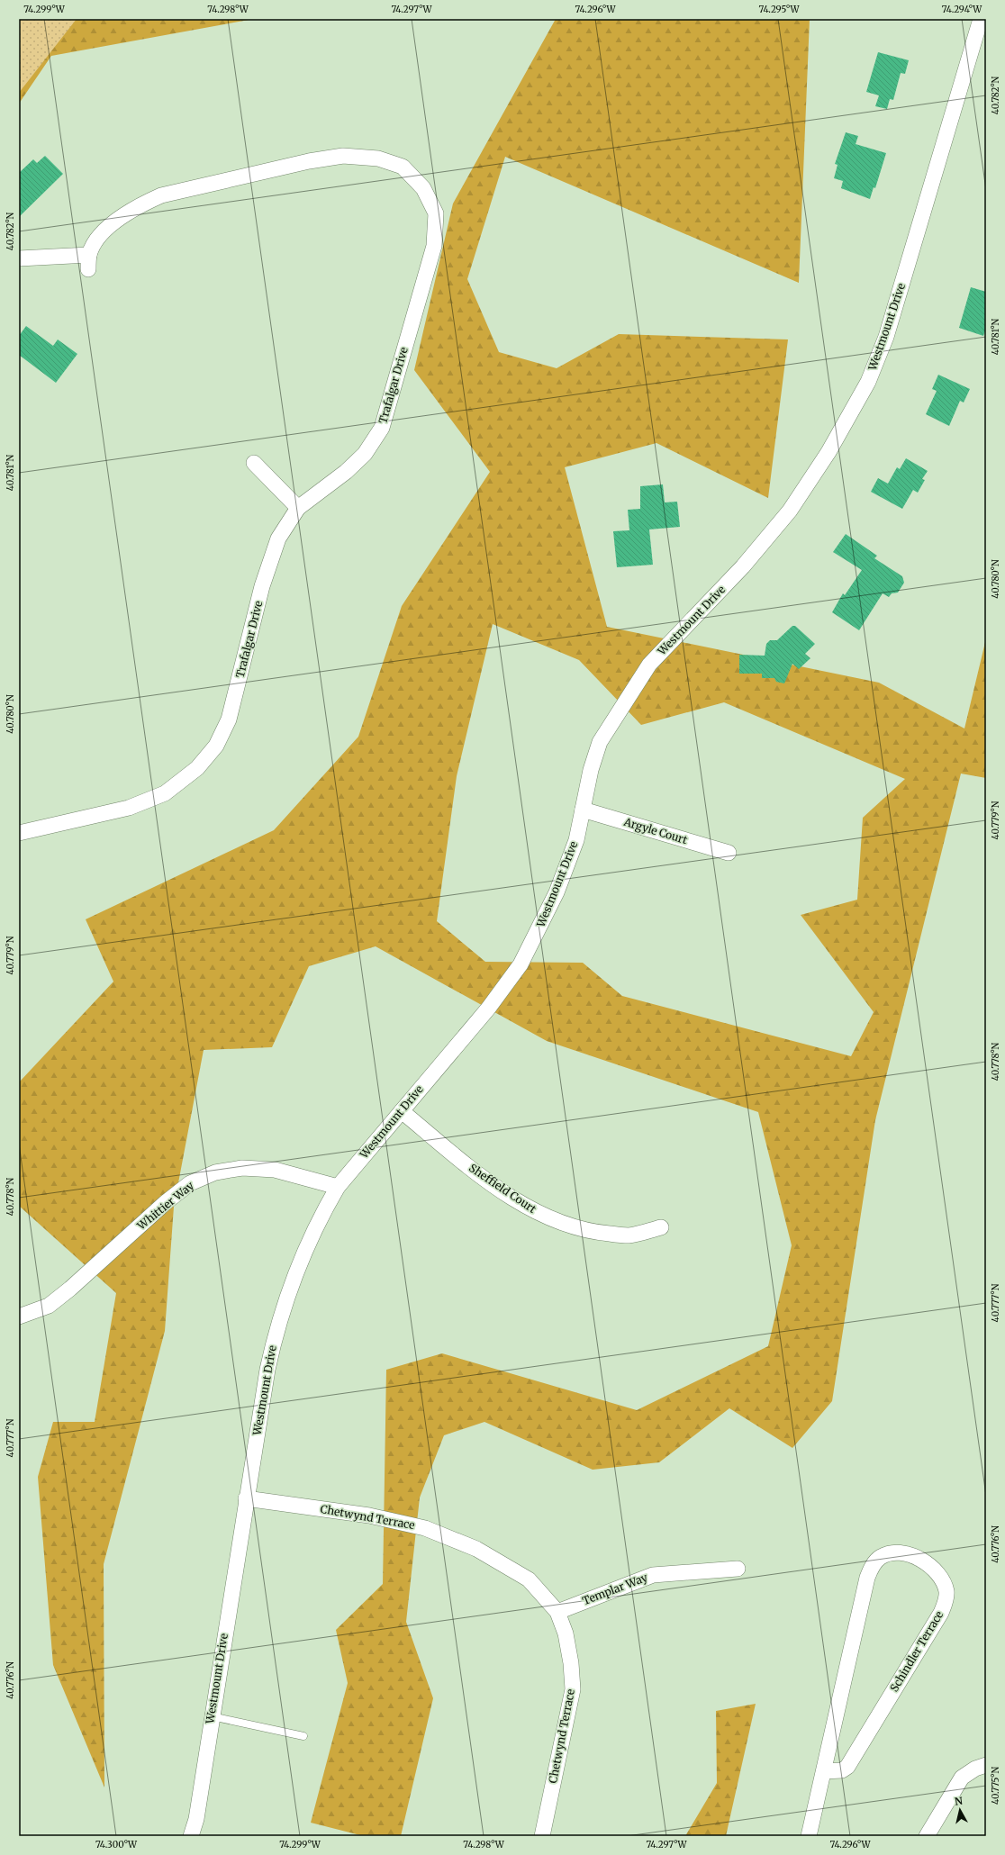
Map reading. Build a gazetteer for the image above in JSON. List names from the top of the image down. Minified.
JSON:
{"streets":{"street":["Westmount Drive","Trafalgar Drive","Argyle Court","Sheffield Court","Whittier Way","Chetwynd Terrace","Templar Way","Schindler Terrace"]},"crossings":[["Westmount Drive","Argyle Court"],["Westmount Drive","Sheffield Court"],["Westmount Drive","Whittier Way"],["Westmount Drive","Chetwynd Terrace"],["Chetwynd Terrace","Templar Way"]],"north":"top","coordinates":["74.299°W","74.298°W","74.297°W","74.296°W","74.295°W","74.294°W","40.782°N","40.781°N","40.780°N","40.779°N","40.778°N","40.777°N","40.776°N","40.775°N","74.300°W"]}
